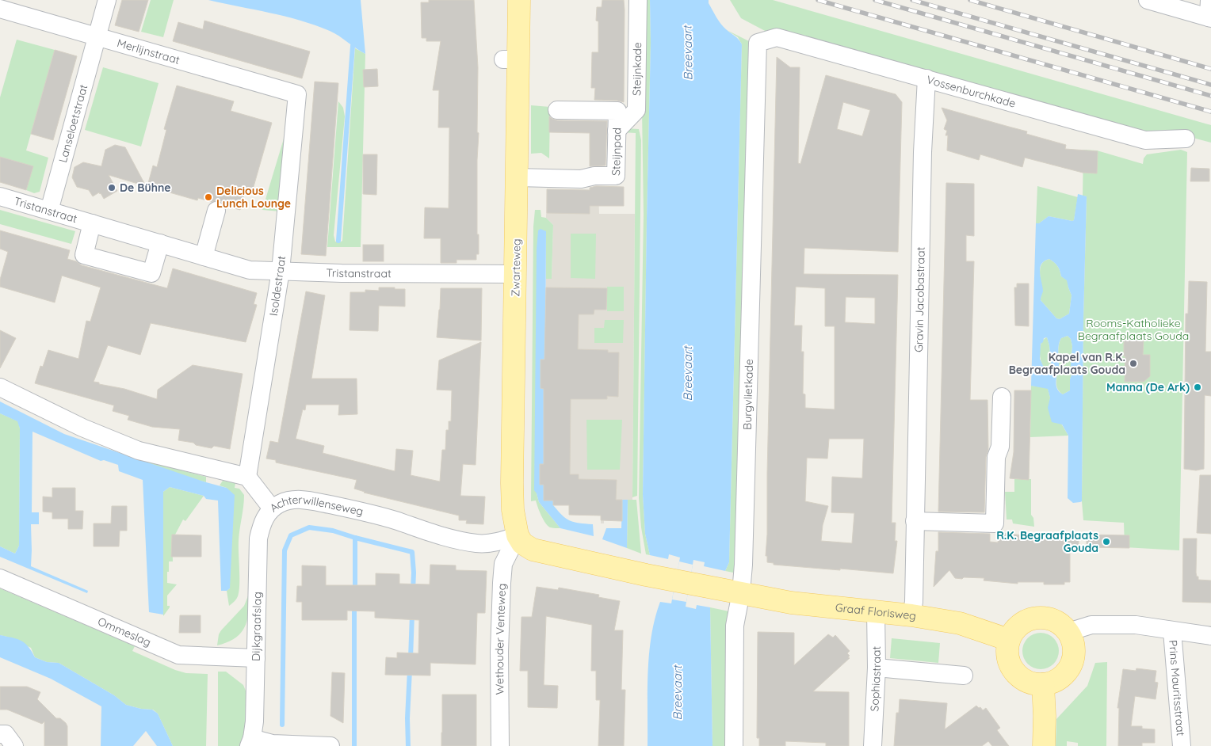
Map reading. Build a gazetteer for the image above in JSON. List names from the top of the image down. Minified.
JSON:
{"streets":{"main road":["Zwarteweg","Graaf Florisweg"],"street":["Merlijnstraat","Steijnkade","Vossenburchkade","Lanseloetstraat","Steijnpad","Tristanstraat","Isoldestraat","Gravin Jacobastraat","Burgvlietkade","Achterwillenseweg","Dijkgraafslag","Ommeslag","Wethouder Venteweg","Sophiastraat","Prins Mauritsstraat"]},"crossings":[["Merlijnstraat","Lanseloetstraat"],["Merlijnstraat","Isoldestraat"],["Steijnkade","Steijnpad"],["Vossenburchkade","Gravin Jacobastraat"],["Vossenburchkade","Burgvlietkade"],["Lanseloetstraat","Tristanstraat"],["Steijnpad","Zwarteweg"],["Tristanstraat","Zwarteweg"],["Tristanstraat","Isoldestraat"],["Zwarteweg","Achterwillenseweg"],["Zwarteweg","Graaf Florisweg"],["Zwarteweg","Wethouder Venteweg"],["Isoldestraat","Achterwillenseweg"],["Gravin Jacobastraat","Graaf Florisweg"],["Burgvlietkade","Graaf Florisweg"],["Achterwillenseweg","Graaf Florisweg"],["Achterwillenseweg","Dijkgraafslag"],["Achterwillenseweg","Wethouder Venteweg"],["Graaf Florisweg","Wethouder Venteweg"],["Graaf Florisweg","Sophiastraat"],["Dijkgraafslag","Ommeslag"]],"water":["Breevaart"],"parks":["Rooms-Katholieke Begraafplaats Gouda"],"places":["De Bühne","Delicious Lunch Lounge","Kapel van R.K. Begraafplaats Gouda","Manna (De Ark)","R.K. Begraafplaats Gouda"]}
